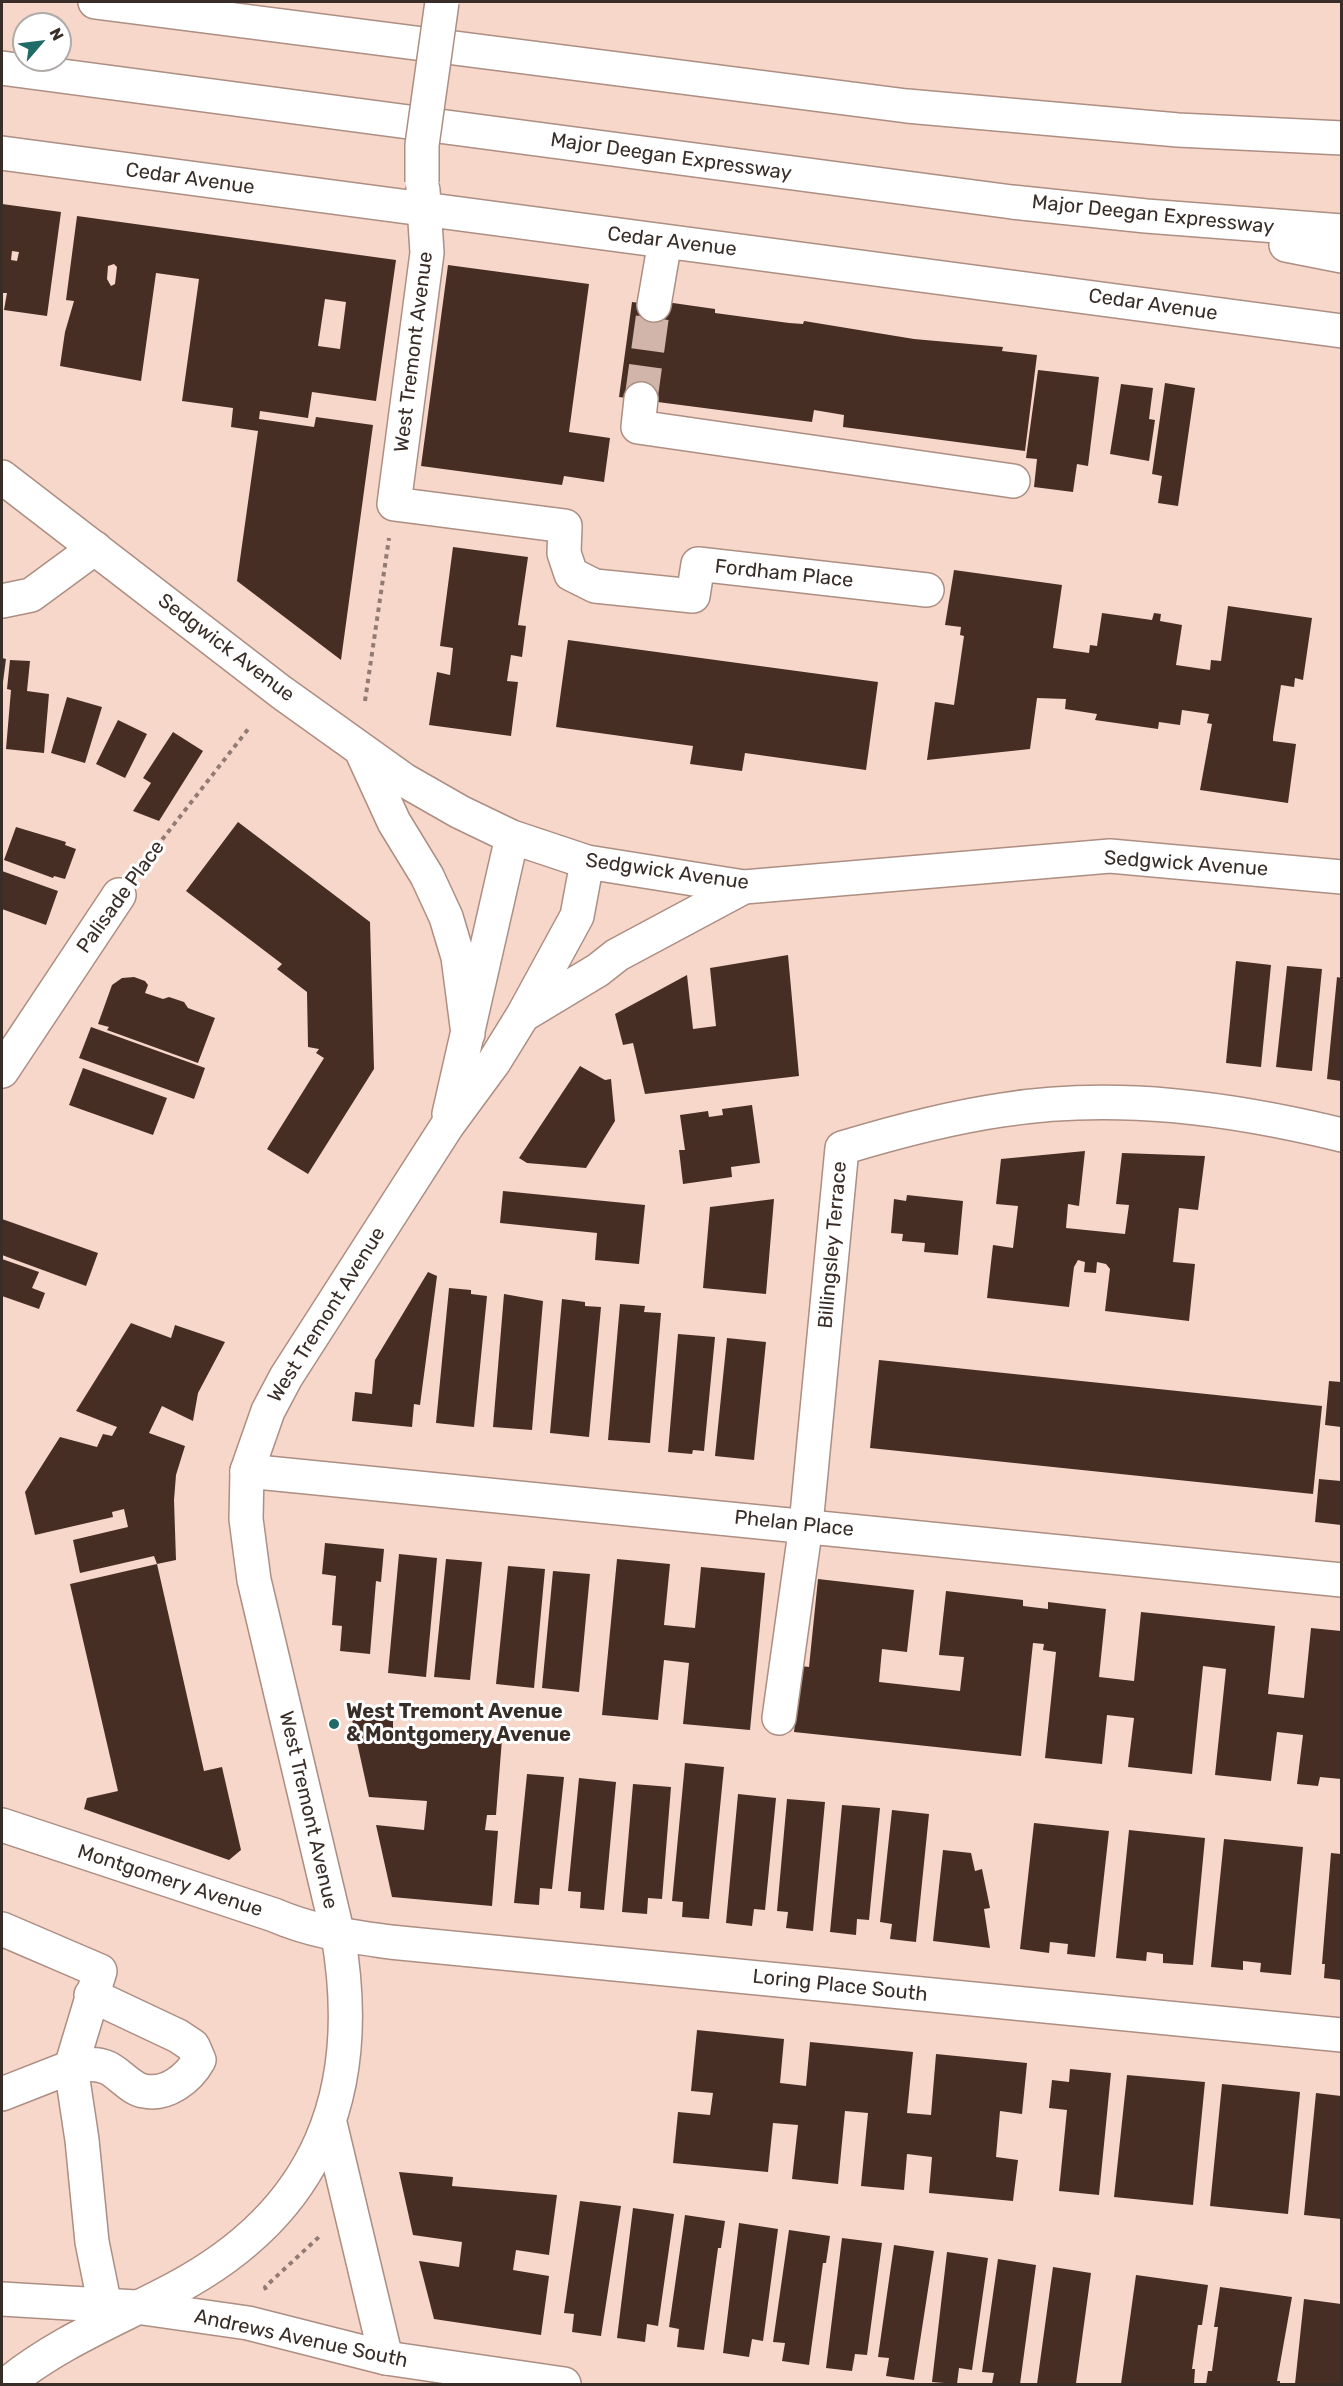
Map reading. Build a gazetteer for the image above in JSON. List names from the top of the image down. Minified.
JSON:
{"streets":{"main road":["Major Deegan Expressway","Cedar Avenue","West Tremont Avenue","Fordham Place","Sedgwick Avenue","Palisade Place","Billingsley Terrace","Phelan Place","Montgomery Avenue","Loring Place South","Andrews Avenue South"]},"crossings":[["Cedar Avenue","West Tremont Avenue"],["West Tremont Avenue","Fordham Place"],["West Tremont Avenue","Sedgwick Avenue"],["West Tremont Avenue","Phelan Place"],["West Tremont Avenue","Montgomery Avenue"],["West Tremont Avenue","Loring Place South"],["West Tremont Avenue","Andrews Avenue South"],["Billingsley Terrace","Phelan Place"],["Montgomery Avenue","Loring Place South"]],"places":["West Tremont Avenue & Montgomery Avenue"],"north":"top right"}
